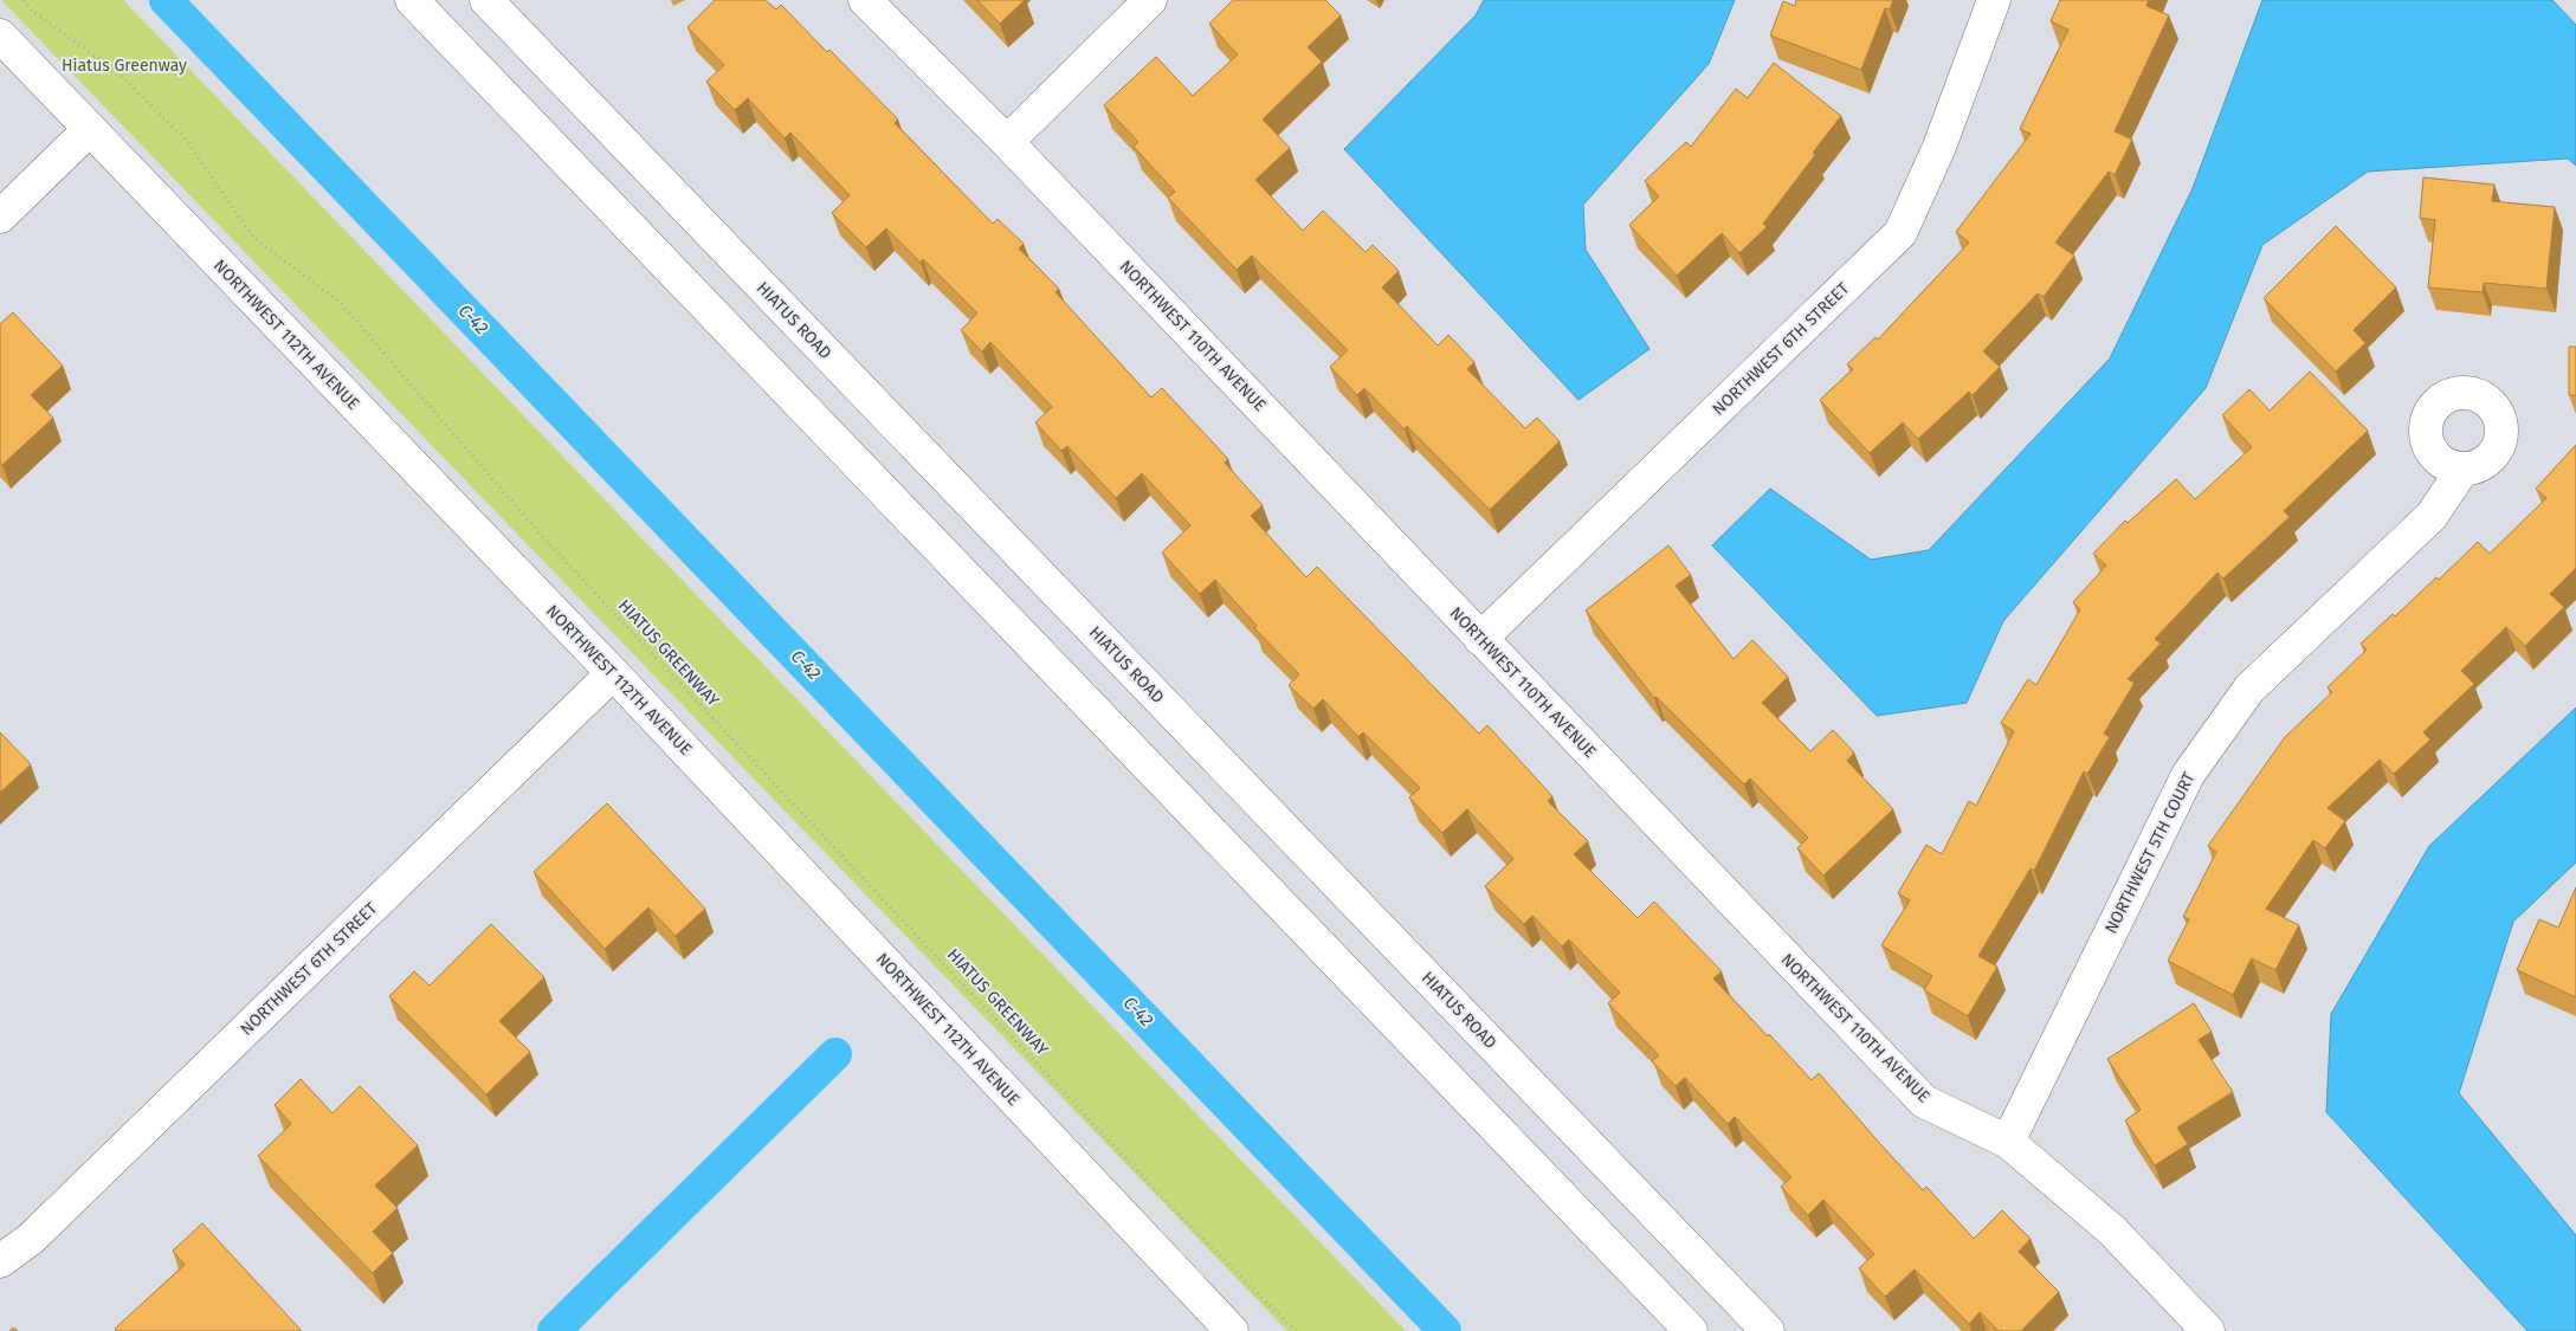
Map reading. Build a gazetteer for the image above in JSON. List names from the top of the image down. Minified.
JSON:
{"streets":{"street":["HIATUS ROAD","NORTHWEST 112TH AVENUE","NORTHWEST 110TH AVENUE","NORTHWEST 6TH STREET","NORTHWEST 5TH COURT"],"path":["HIATUS GREENWAY"]},"crossings":[["NORTHWEST 112TH AVENUE","NORTHWEST 6TH STREET"],["NORTHWEST 110TH AVENUE","NORTHWEST 6TH STREET"],["NORTHWEST 110TH AVENUE","NORTHWEST 5TH COURT"]],"water":["C-42"],"parks":["Hiatus Greenway"]}
